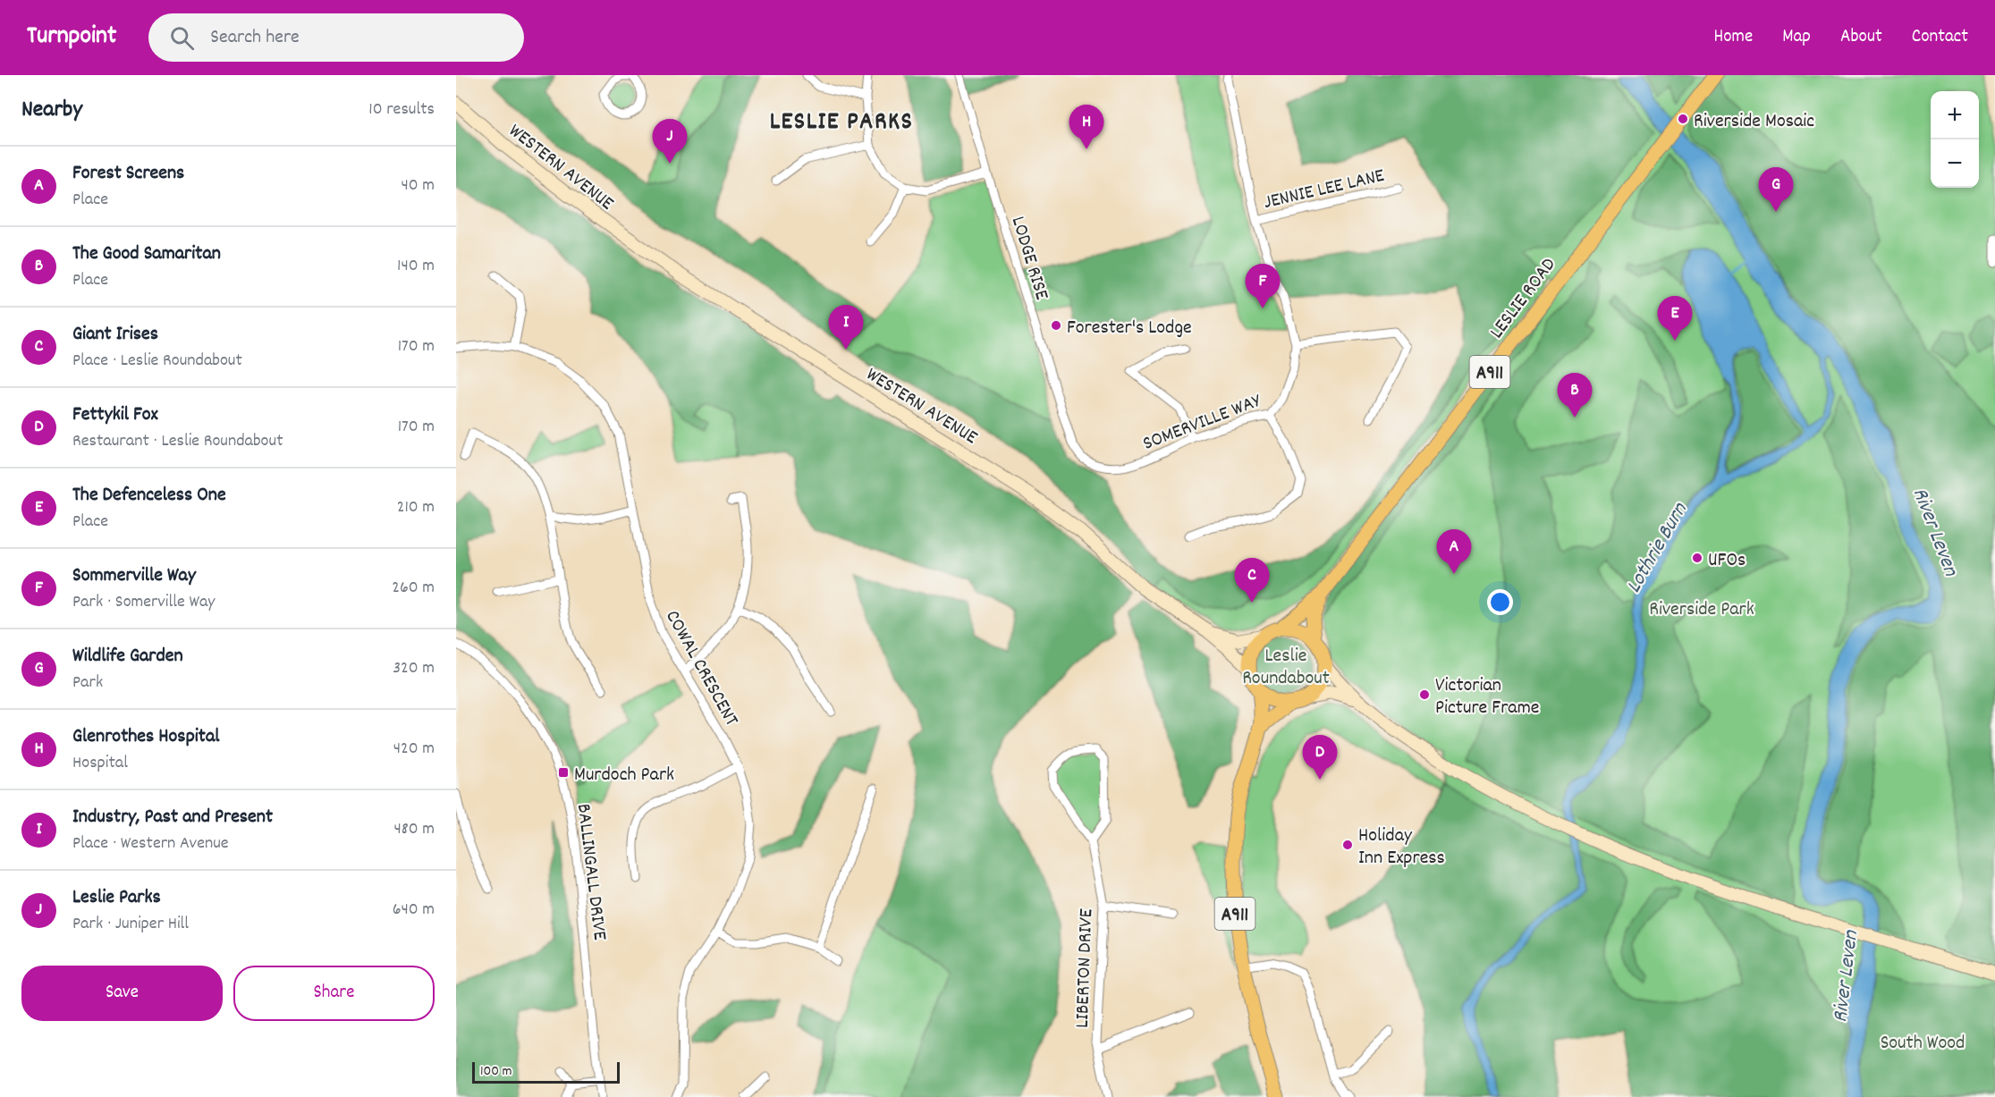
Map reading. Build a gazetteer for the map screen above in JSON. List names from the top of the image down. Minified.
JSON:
{"streets":{"main road":["WESTERN AVENUE","LESLIE ROAD","A911"],"street":["JENNIE LEE LANE","LODGE RISE","SOMERVILLE WAY","COWAL CRESCENT","BALLINGALL DRIVE","LIBERTON DRIVE"]},"crossings":[["JENNIE LEE LANE","SOMERVILLE WAY"],["LODGE RISE","SOMERVILLE WAY"],["LESLIE ROAD","A911"]],"districts":["LESLIE PARKS"],"water":["River Leven","Lothrie Burn"],"parks":["Riverside Park","Leslie Roundabout","South Wood"],"places":{"other":["Riverside Mosaic","Forester's Lodge","UFOs","Victorian Picture Frame","Holiday Inn Express"],"transit":["Murdoch Park"]},"scale_bar":"100 m","page":{"header":"Turnpoint","search":"Search here","nav":["Home","Map","About","Contact"],"heading":["Nearby","10 results"],"map_buttons":["+","−"],"pins":["H","J","G","F","E","I","B","A","C","D"],"list":[{"mark":"A","name":"Forest Screens","note":"Place","value":"40 m"},{"mark":"B","name":"The Good Samaritan","note":"Place","value":"140 m"},{"mark":"C","name":"Giant Irises","note":"Place · Leslie Roundabout","value":"170 m"},{"mark":"D","name":"Fettykil Fox","note":"Restaurant · Leslie Roundabout","value":"170 m"},{"mark":"E","name":"The Defenceless One","note":"Place","value":"210 m"},{"mark":"F","name":"Sommerville Way","note":"Park · Somerville Way","value":"260 m"},{"mark":"G","name":"Wildlife Garden","note":"Park","value":"320 m"},{"mark":"H","name":"Glenrothes Hospital","note":"Hospital","value":"420 m"},{"mark":"I","name":"Industry, Past and Present","note":"Place · Western Avenue","value":"480 m"},{"mark":"J","name":"Leslie Parks","note":"Park · Juniper Hill","value":"640 m"}],"buttons":["Save","Share"],"scale":"100 m"}}
